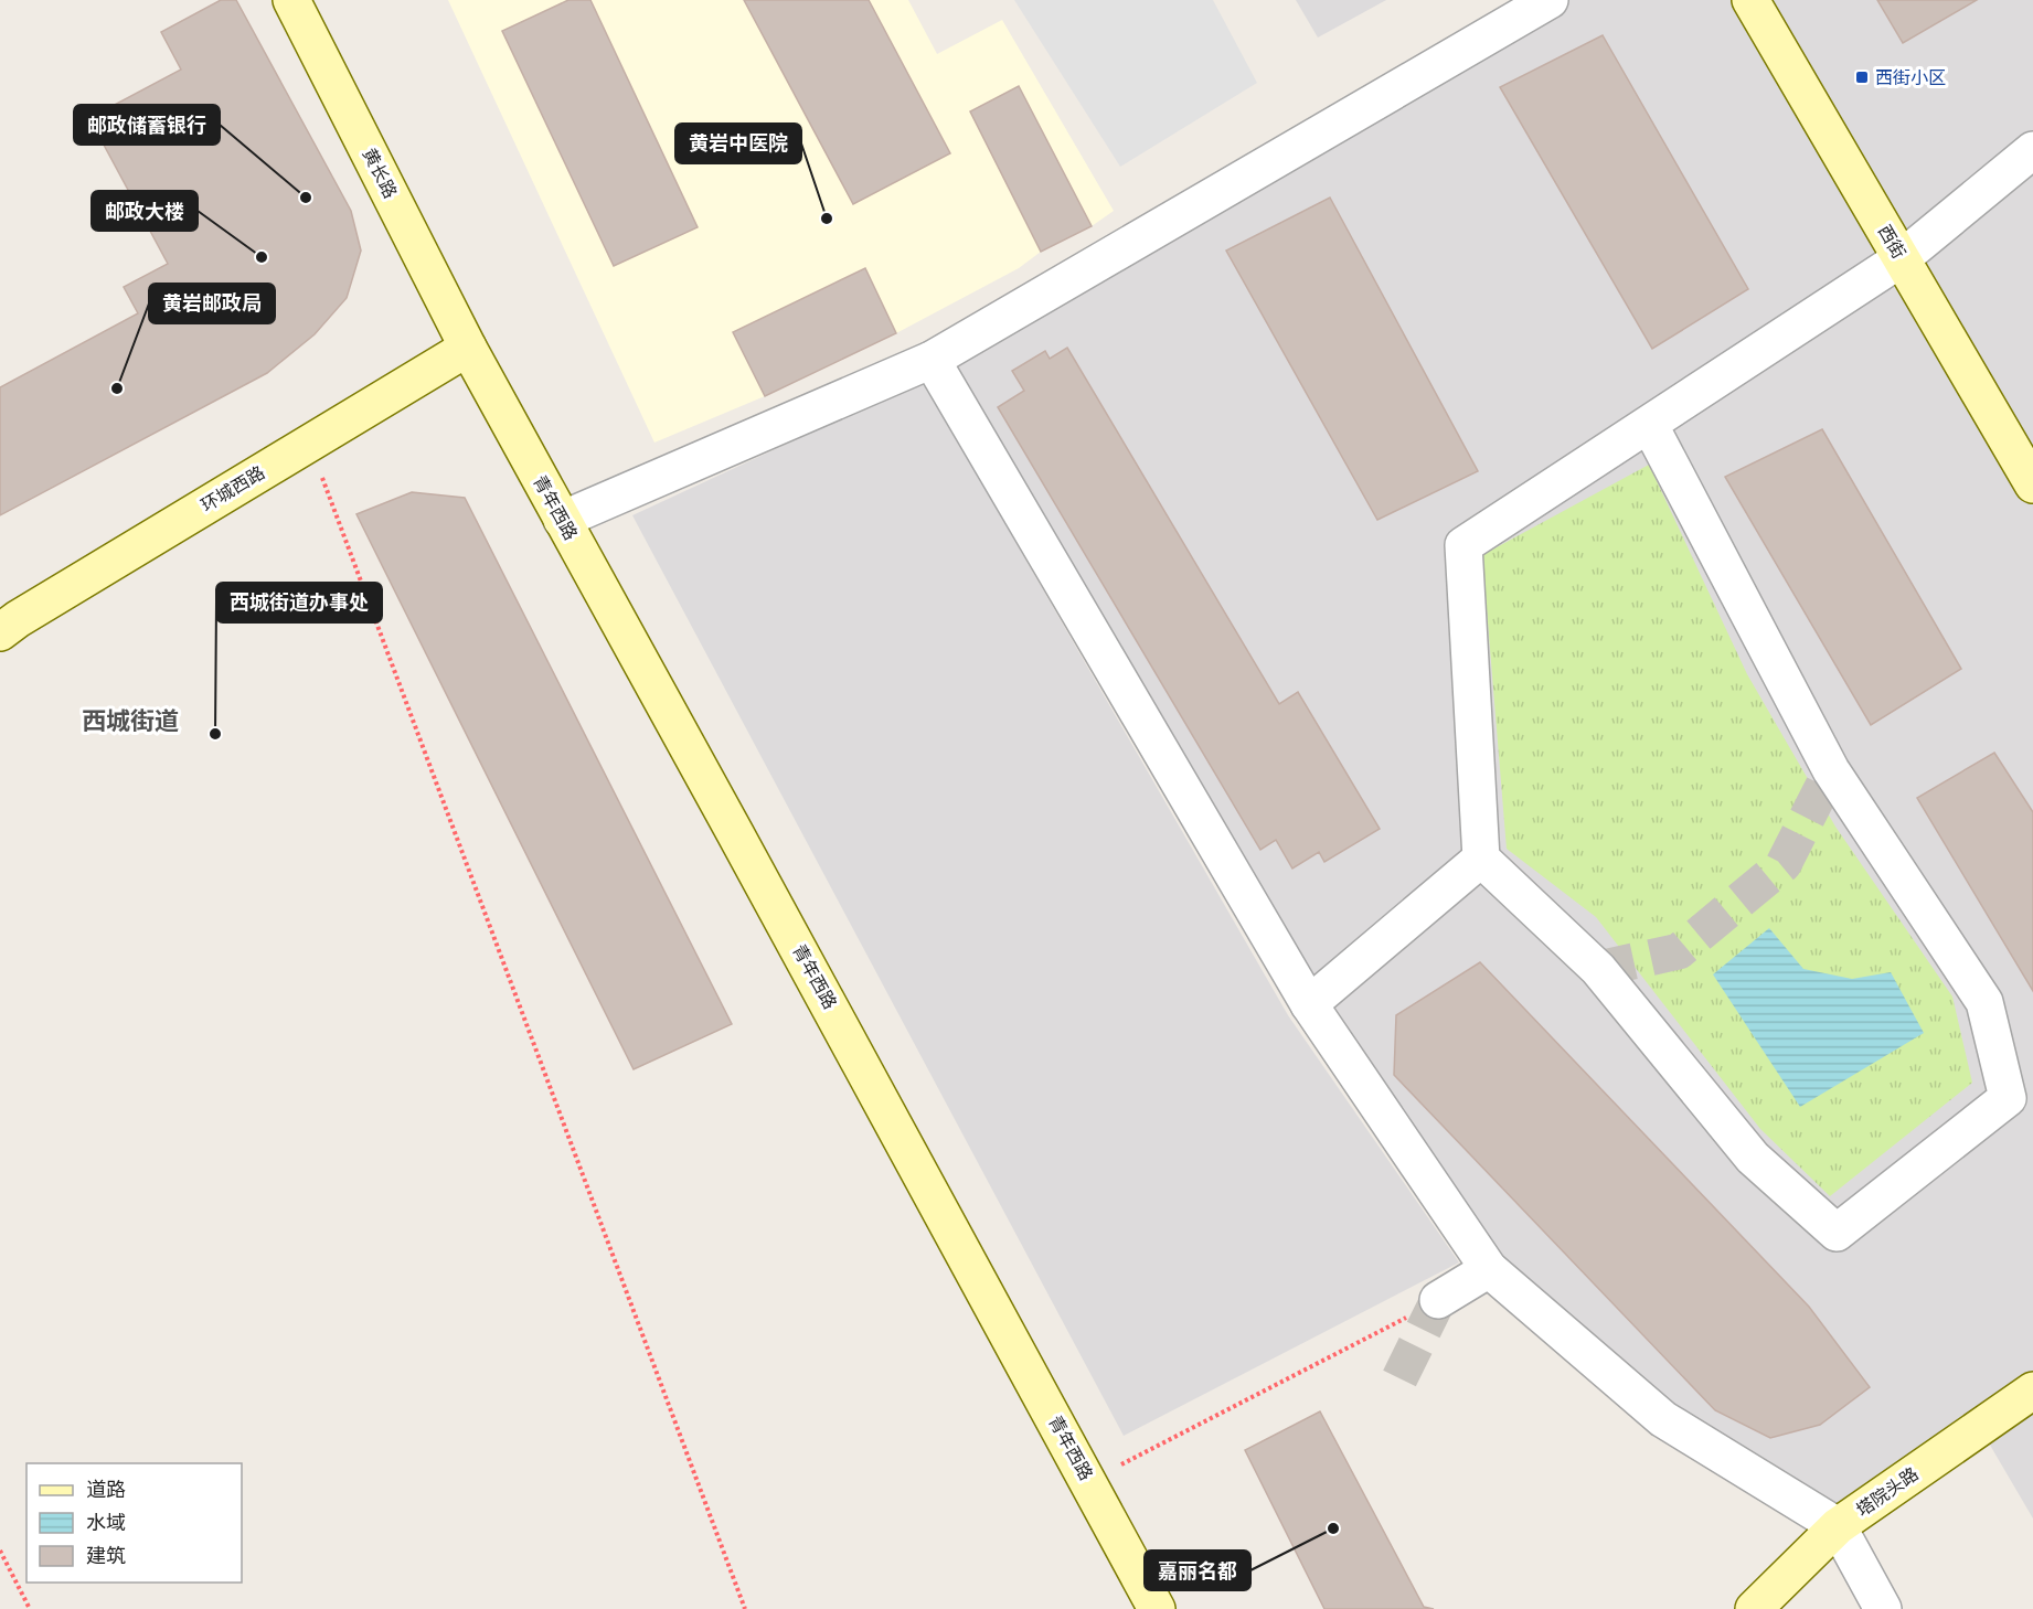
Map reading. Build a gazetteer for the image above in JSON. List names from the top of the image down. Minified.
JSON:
{"streets":{"street":["黄长路","西街","环城西路","青年西路","塔院头路"]},"crossings":[["黄长路","环城西路"],["黄长路","青年西路"],["环城西路","青年西路"]],"districts":["西城街道"],"places":{"transit":["西街小区"],"other":["邮政储蓄银行","黄岩中医院","邮政大楼","黄岩邮政局","西城街道办事处","嘉丽名都"]},"legend":["道路","水域","建筑"]}
